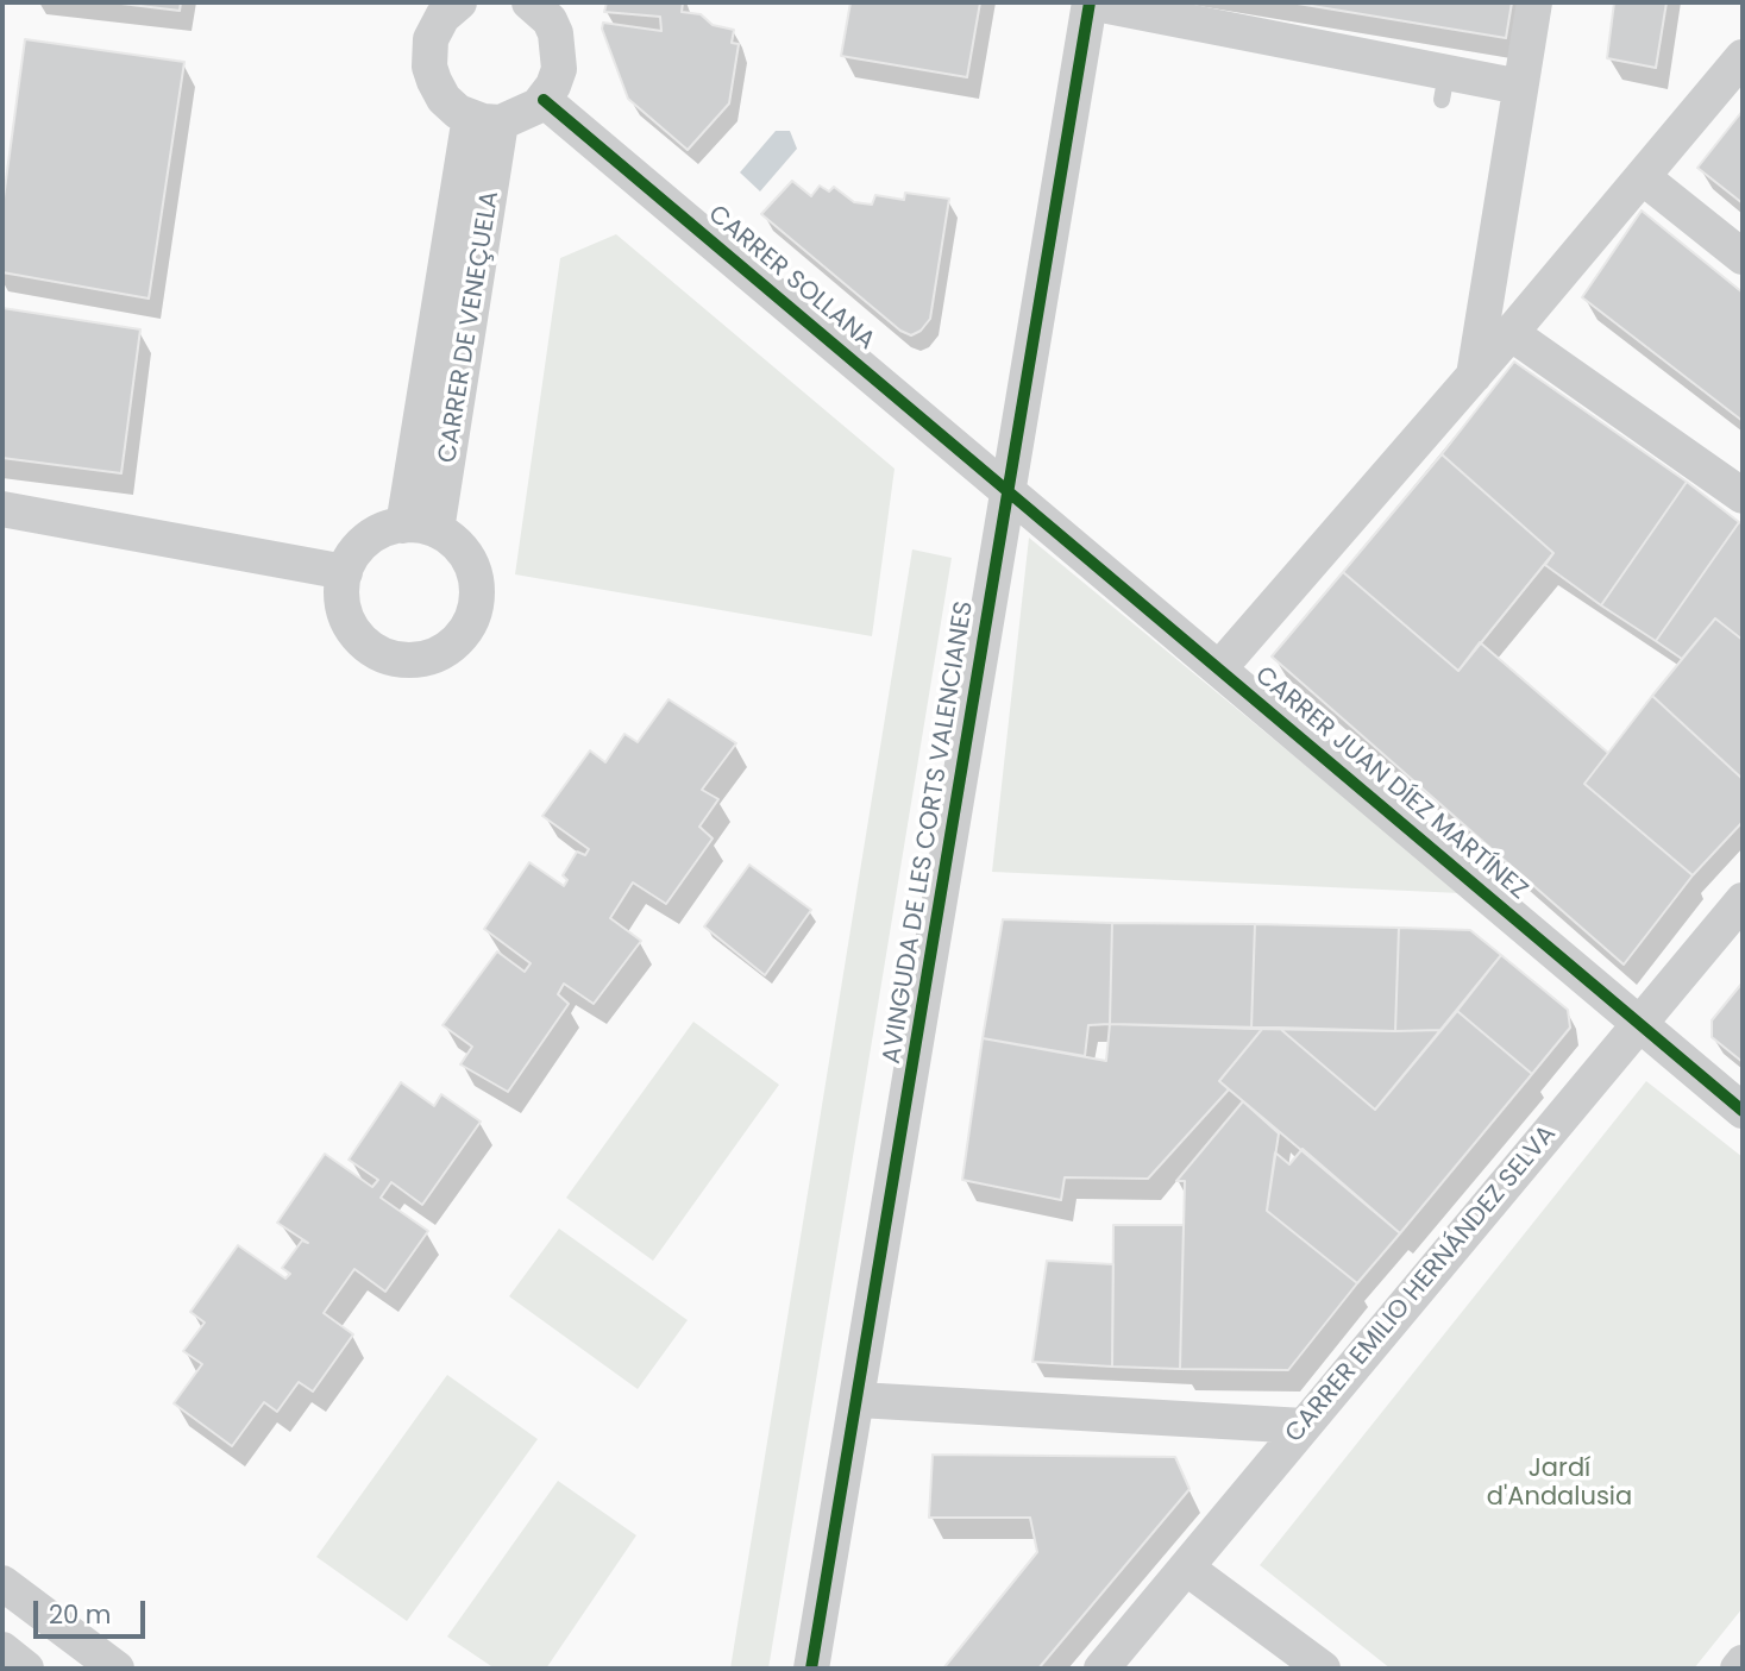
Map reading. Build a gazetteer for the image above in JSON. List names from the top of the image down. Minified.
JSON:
{"streets":{"street":["CARRER SOLLANA","CARRER DE VENEÇUELA","CARRER JUAN DÍEZ MARTÍNEZ","AVINGUDA DE LES CORTS VALENCIANES","CARRER EMILIO HERNÁNDEZ SELVA"]},"crossings":[["CARRER SOLLANA","CARRER JUAN DÍEZ MARTÍNEZ"],["CARRER SOLLANA","AVINGUDA DE LES CORTS VALENCIANES"],["CARRER JUAN DÍEZ MARTÍNEZ","AVINGUDA DE LES CORTS VALENCIANES"],["CARRER JUAN DÍEZ MARTÍNEZ","CARRER EMILIO HERNÁNDEZ SELVA"]],"parks":["Jardí d'Andalusia"],"scale_bar":"20 m"}
